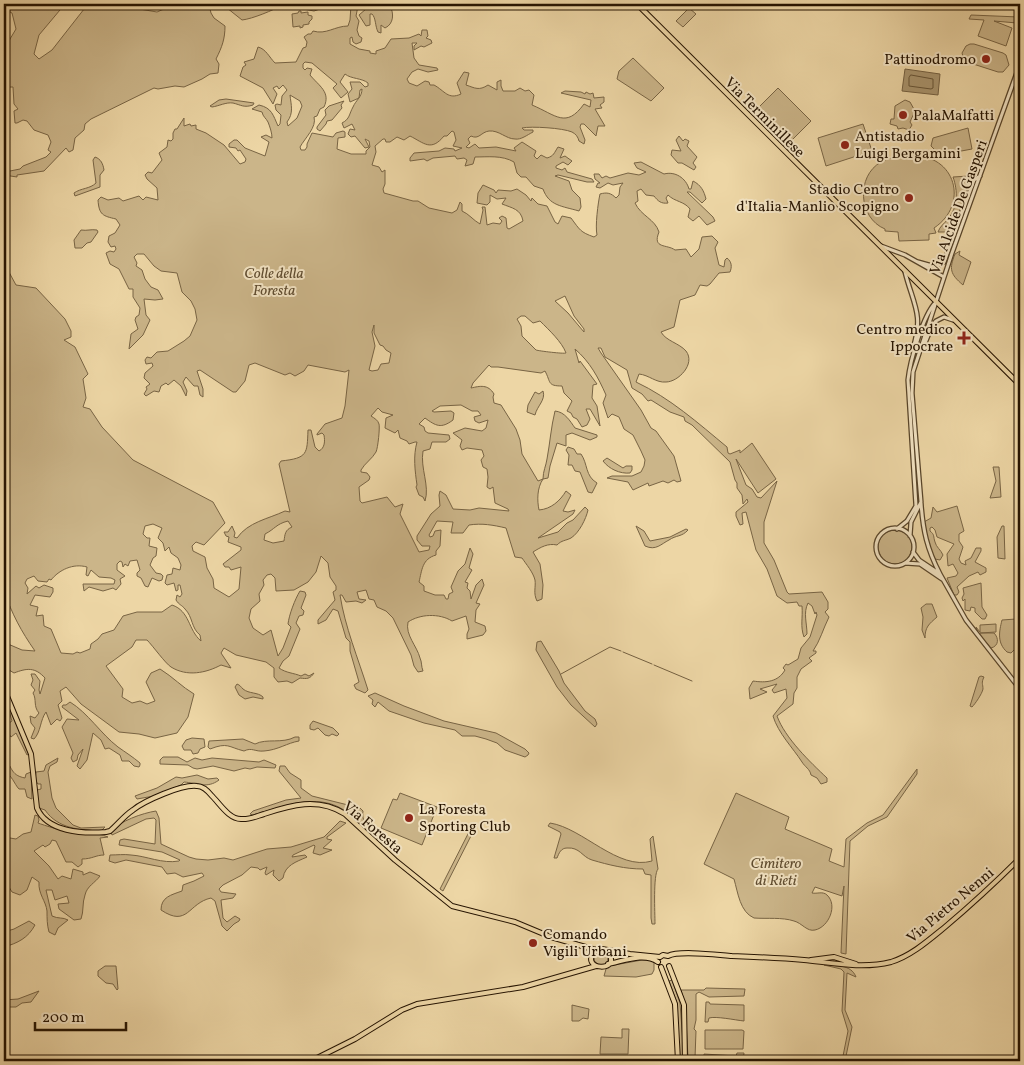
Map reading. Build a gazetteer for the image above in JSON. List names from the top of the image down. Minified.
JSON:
{"streets":{"main road":["Via Terminillese","Via Foresta","Via Pietro Nenni"],"street":["Via Alcide De Gasperi"]},"crossings":[["Via Terminillese","Via Alcide De Gasperi"]],"parks":["Colle della Foresta","Cimitero di Rieti"],"places":{"other":["Pattinodromo","PalaMalfatti","Antistadio Luigi Bergamini","Stadio Centro d'Italia-Manlio Scopigno","La Foresta Sporting Club","Comando Vigili Urbani"],"health":["Centro medico Ippocrate"]},"scale_bar":"200 m"}
